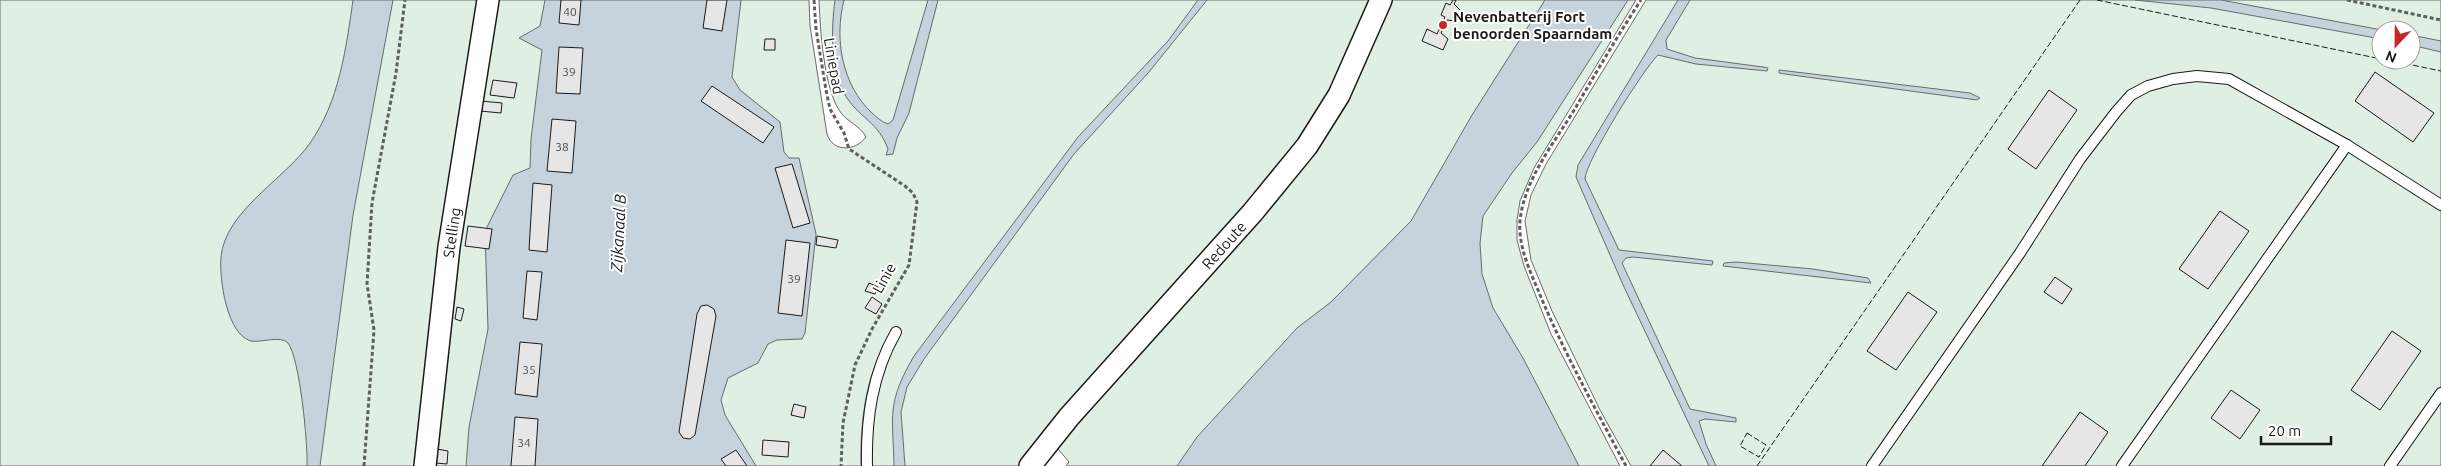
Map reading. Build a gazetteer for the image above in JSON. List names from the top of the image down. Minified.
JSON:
{"streets":{"street":["Stelling","Redoute"],"path":["Liniepad","Linie"]},"crossings":[["Liniepad","Linie"]],"water":["Zijkanaal B"],"places":["Nevenbatterij Fort benoorden Spaarndam"],"house_numbers":["40","39","38","39","35","34"],"scale_bar":"20 m","north":"bottom"}
